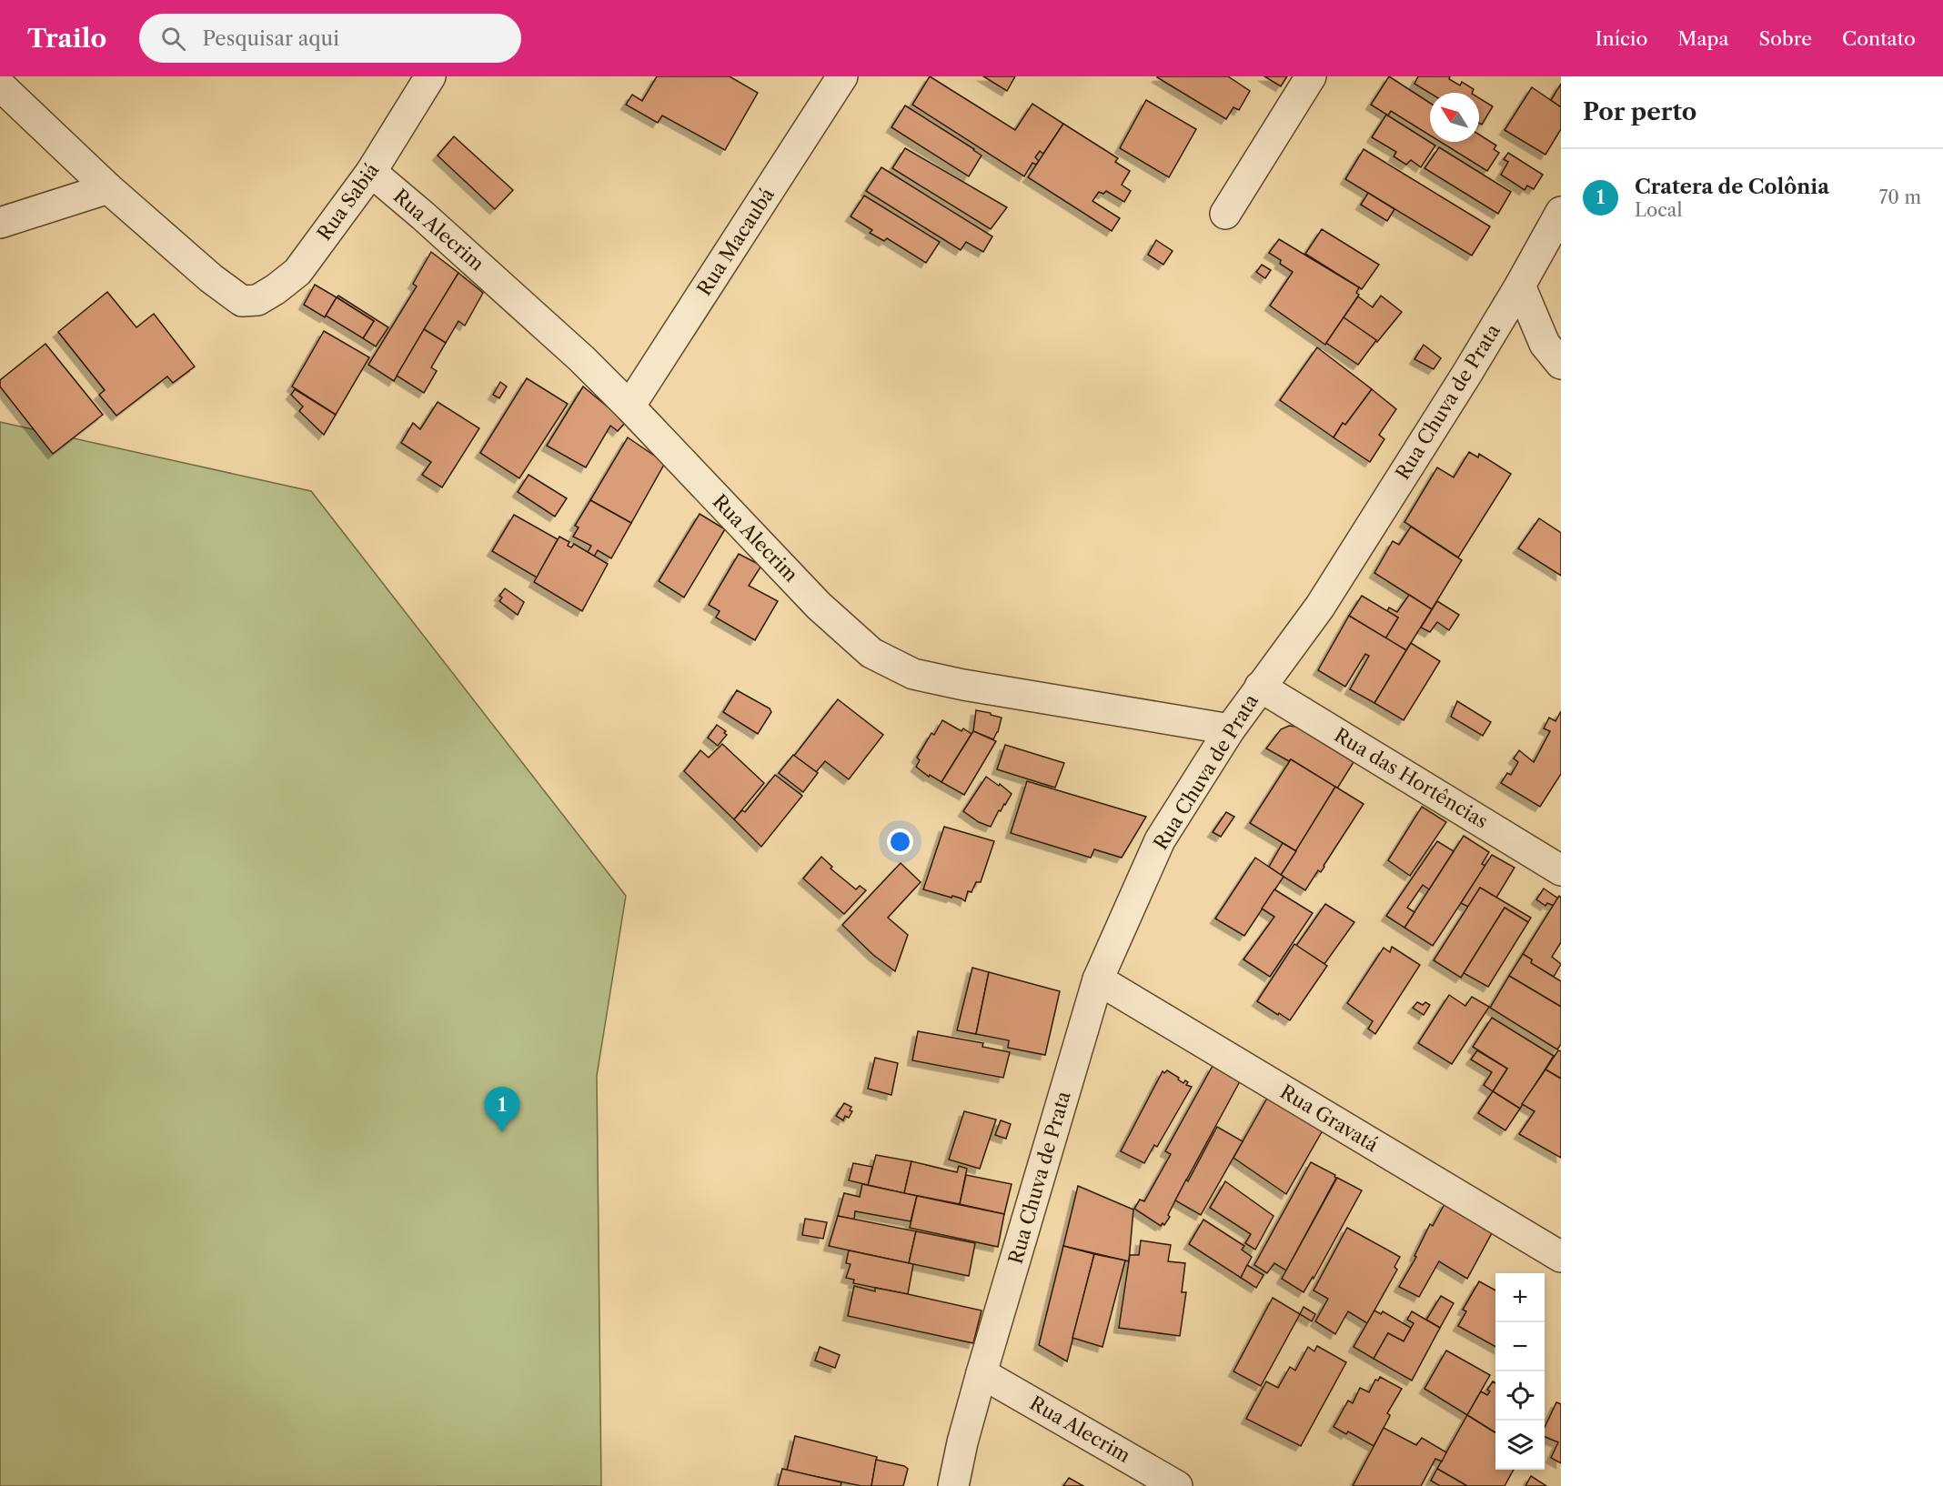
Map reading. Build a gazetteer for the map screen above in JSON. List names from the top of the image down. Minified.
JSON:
{"streets":{"street":["Rua Sabiá","Rua Alecrim","Rua Macaubá","Rua Chuva de Prata","Rua das Hortências","Rua Gravatá"]},"crossings":[["Rua Sabiá","Rua Alecrim"],["Rua Alecrim","Rua Macaubá"],["Rua Alecrim","Rua Chuva de Prata"],["Rua Chuva de Prata","Rua das Hortências"],["Rua Chuva de Prata","Rua Gravatá"]],"north":"top left","page":{"header":"Trailo","search":"Pesquisar aqui","nav":["Início","Mapa","Sobre","Contato"],"heading":"Por perto","list":[{"mark":"1","name":"Cratera de Colônia","note":"Local","value":"70 m"}],"pins":"1","map_buttons":["+","−"]}}
